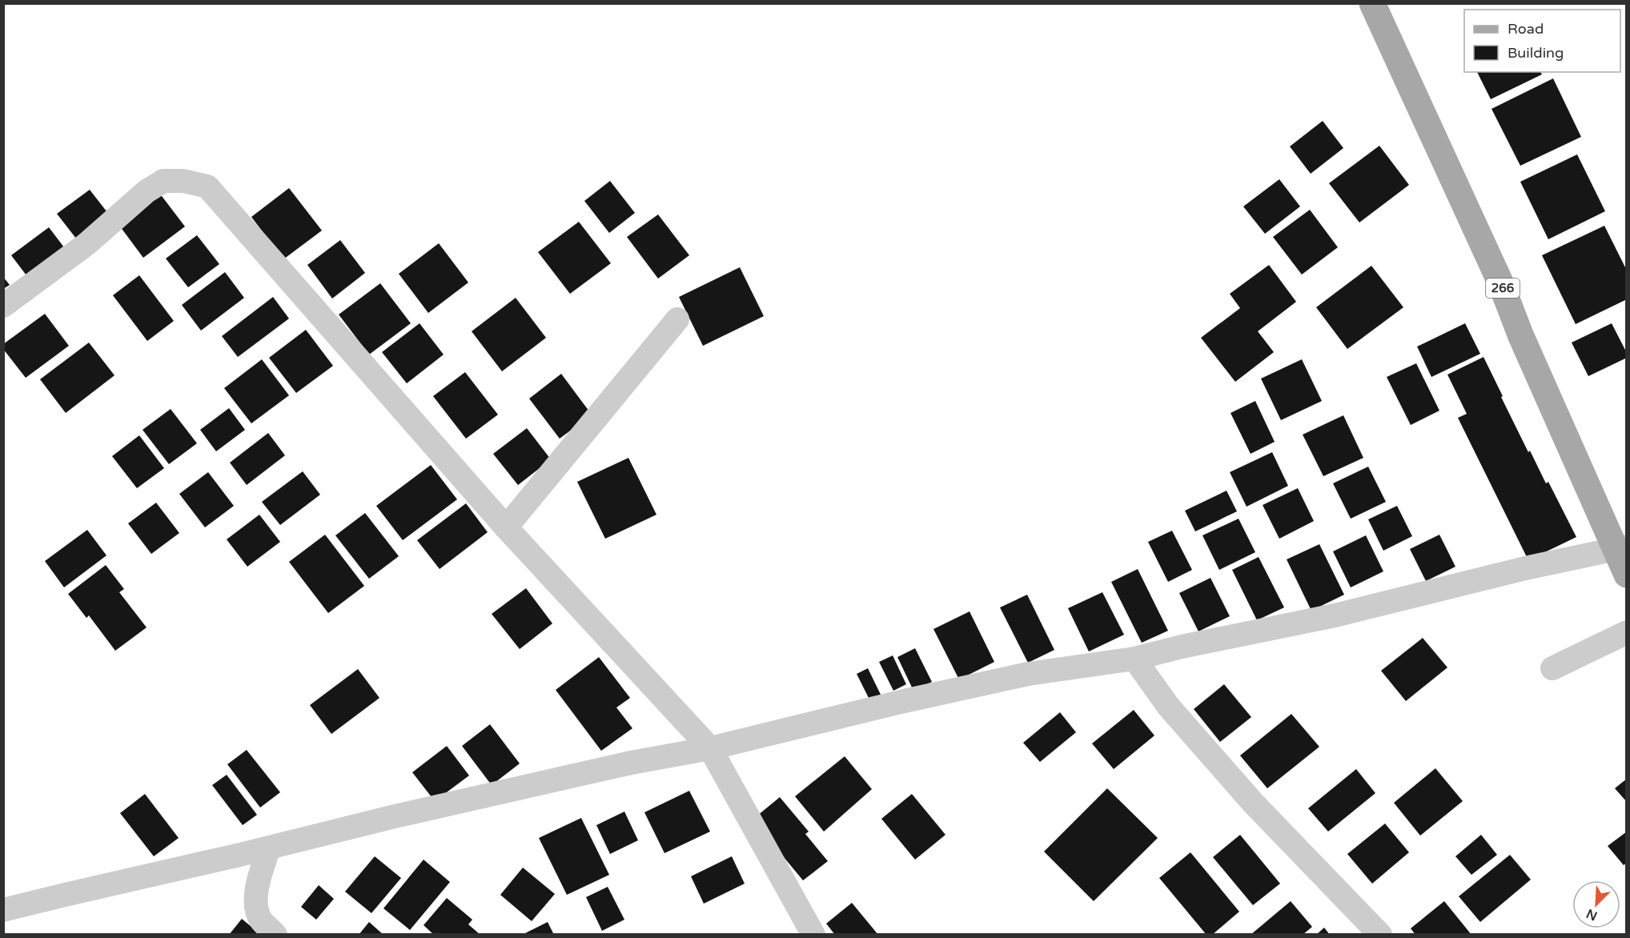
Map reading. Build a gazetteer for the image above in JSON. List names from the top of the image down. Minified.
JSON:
{"streets":{"main road":["266"]},"legend":["Road","Building"],"north":"bottom left"}
